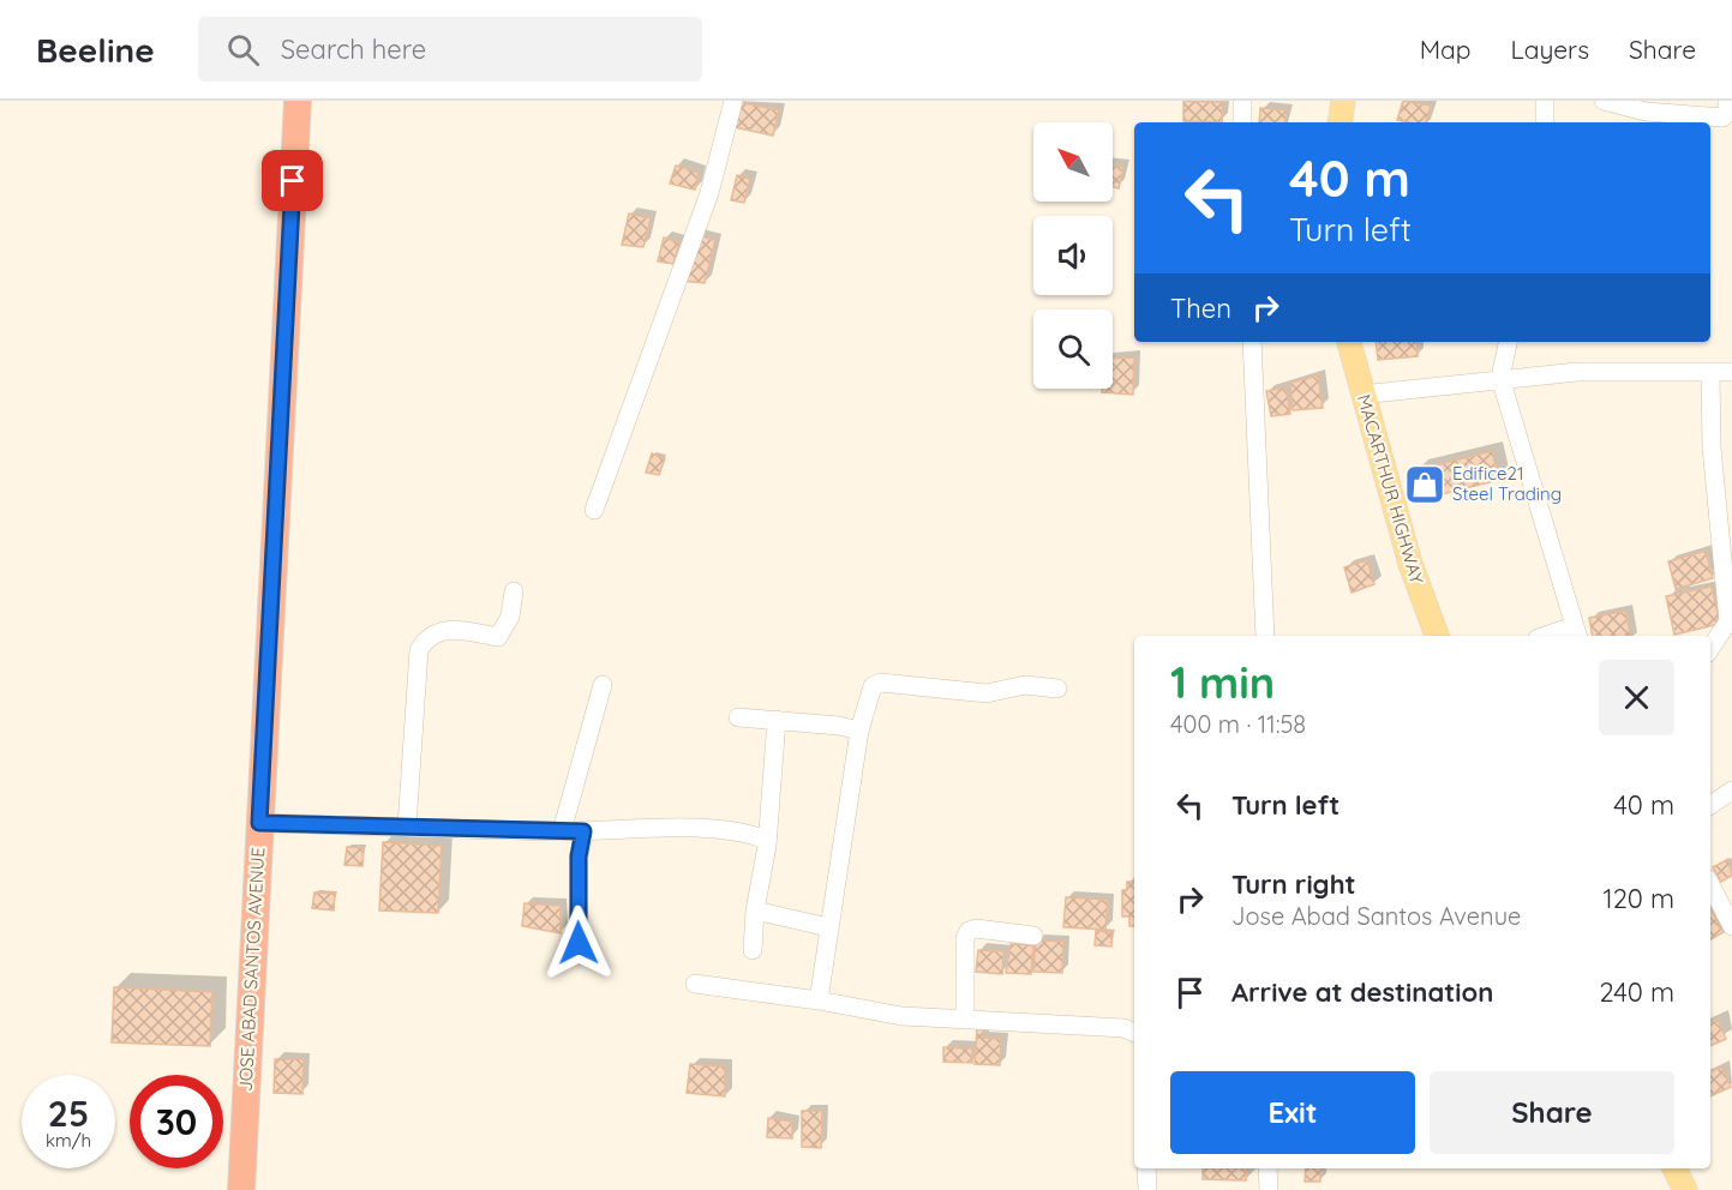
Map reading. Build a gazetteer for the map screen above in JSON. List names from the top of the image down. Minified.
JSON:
{"streets":{"highway":["JOSE ABAD SANTOS AVENUE"],"main road":["MACARTHUR HIGHWAY"]},"places":{"shop":["Edifice21 Steel Trading"]},"north":"top left","page":{"header":"Beeline","search":"Search here","nav":["Map","Layers","Share"],"turn":["40 m","Turn left"],"then":"Then","heading":["1 min","400 m · 11:58"],"list":[{"name":"Turn left","value":"40 m"},{"name":"Turn right","note":"Jose Abad Santos Avenue","value":"120 m"},{"name":"Arrive at destination","value":"240 m"}],"buttons":["Exit","Share"],"speed":"25 km/h","limit":"30"}}
